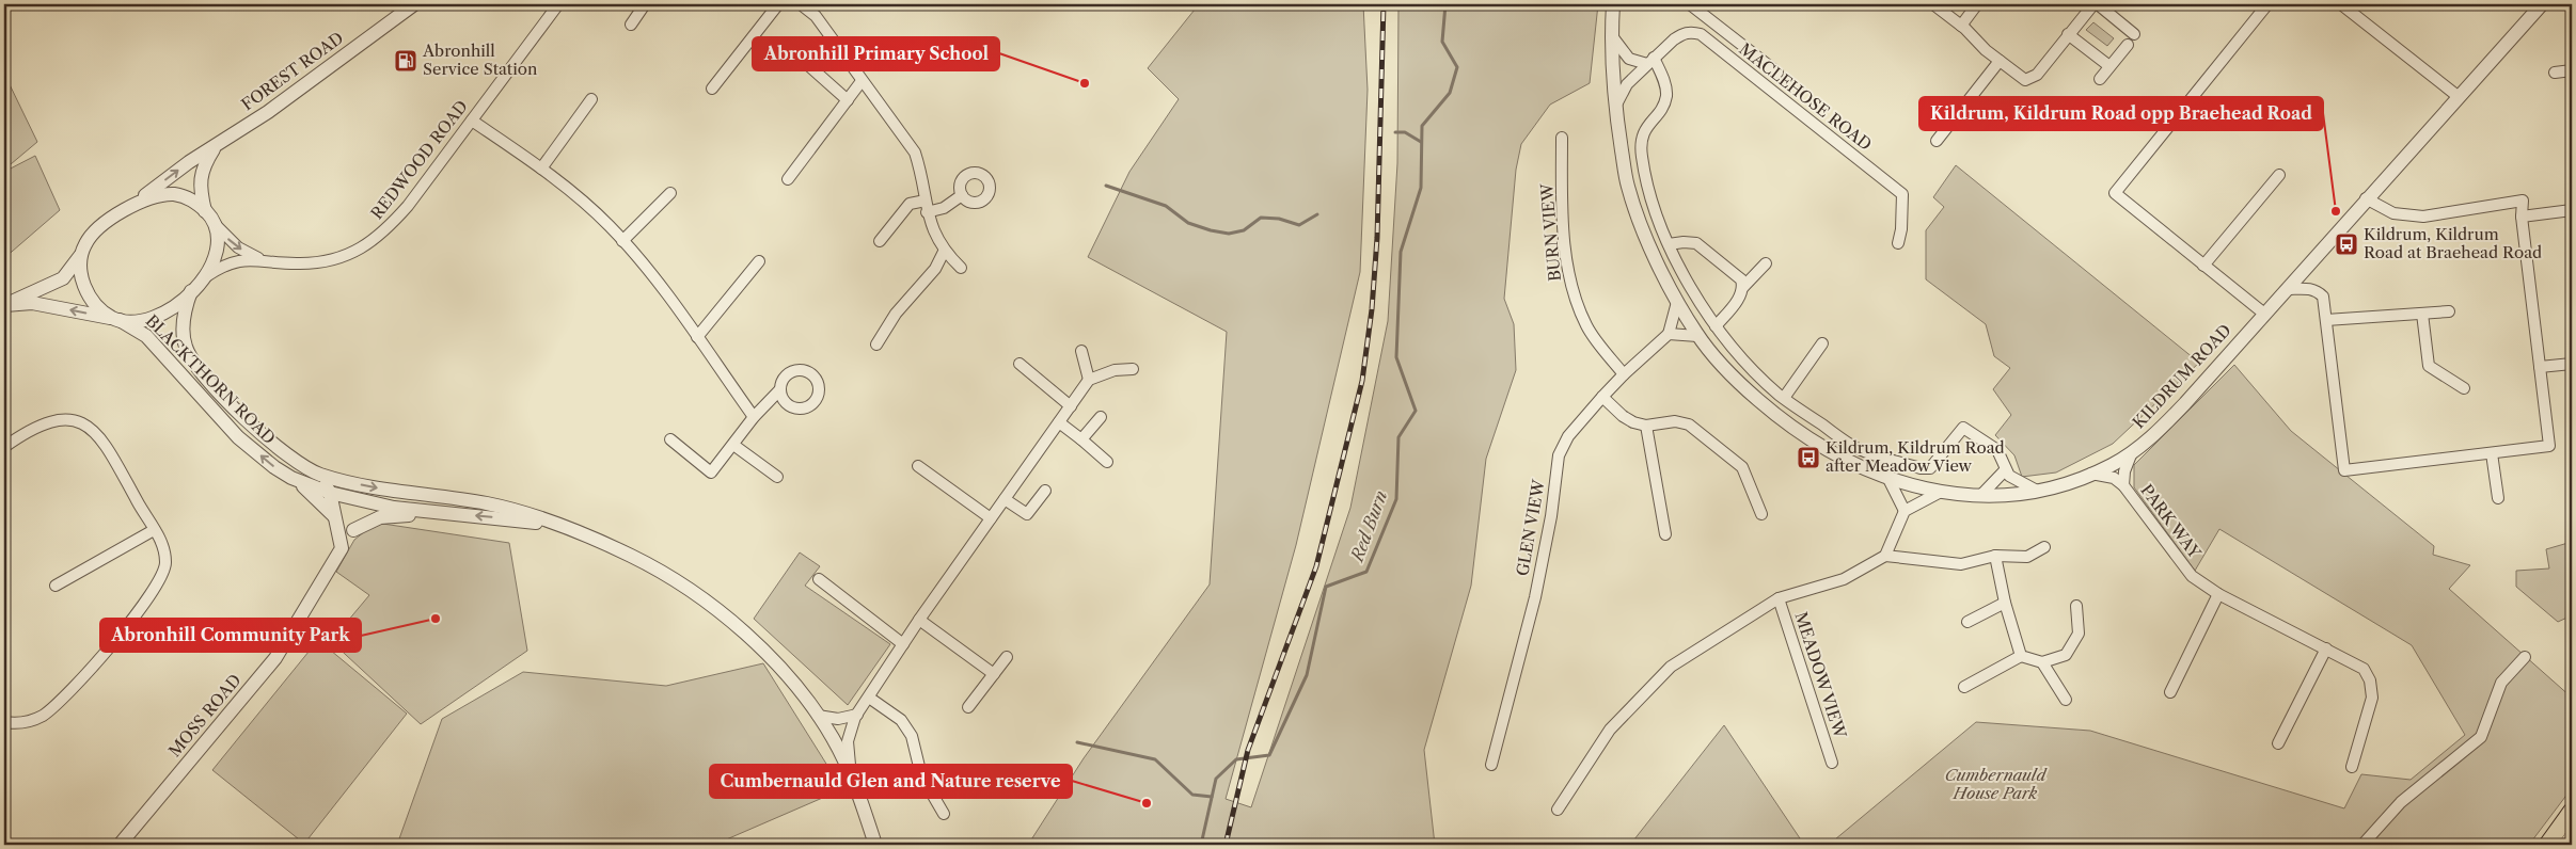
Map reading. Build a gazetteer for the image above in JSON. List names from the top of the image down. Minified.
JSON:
{"streets":{"street":["FOREST ROAD","MACLEHOSE ROAD","REDWOOD ROAD","BURN VIEW","KILDRUM ROAD","BLACKTHORN ROAD","PARK WAY","GLEN VIEW","MEADOW VIEW","MOSS ROAD"]},"crossings":[["FOREST ROAD","REDWOOD ROAD"],["FOREST ROAD","BLACKTHORN ROAD"],["MACLEHOSE ROAD","KILDRUM ROAD"],["REDWOOD ROAD","BLACKTHORN ROAD"],["BURN VIEW","GLEN VIEW"],["KILDRUM ROAD","PARK WAY"],["BLACKTHORN ROAD","MOSS ROAD"]],"water":["Red Burn"],"parks":["Cumbernauld House Park"],"places":{"fuel station":["Abronhill Service Station"],"other":["Abronhill Primary School","Kildrum, Kildrum Road opp Braehead Road","Abronhill Community Park","Cumbernauld Glen and Nature reserve"],"bus stop":["Kildrum, Kildrum Road at Braehead Road","Kildrum, Kildrum Road after Meadow View"]}}
